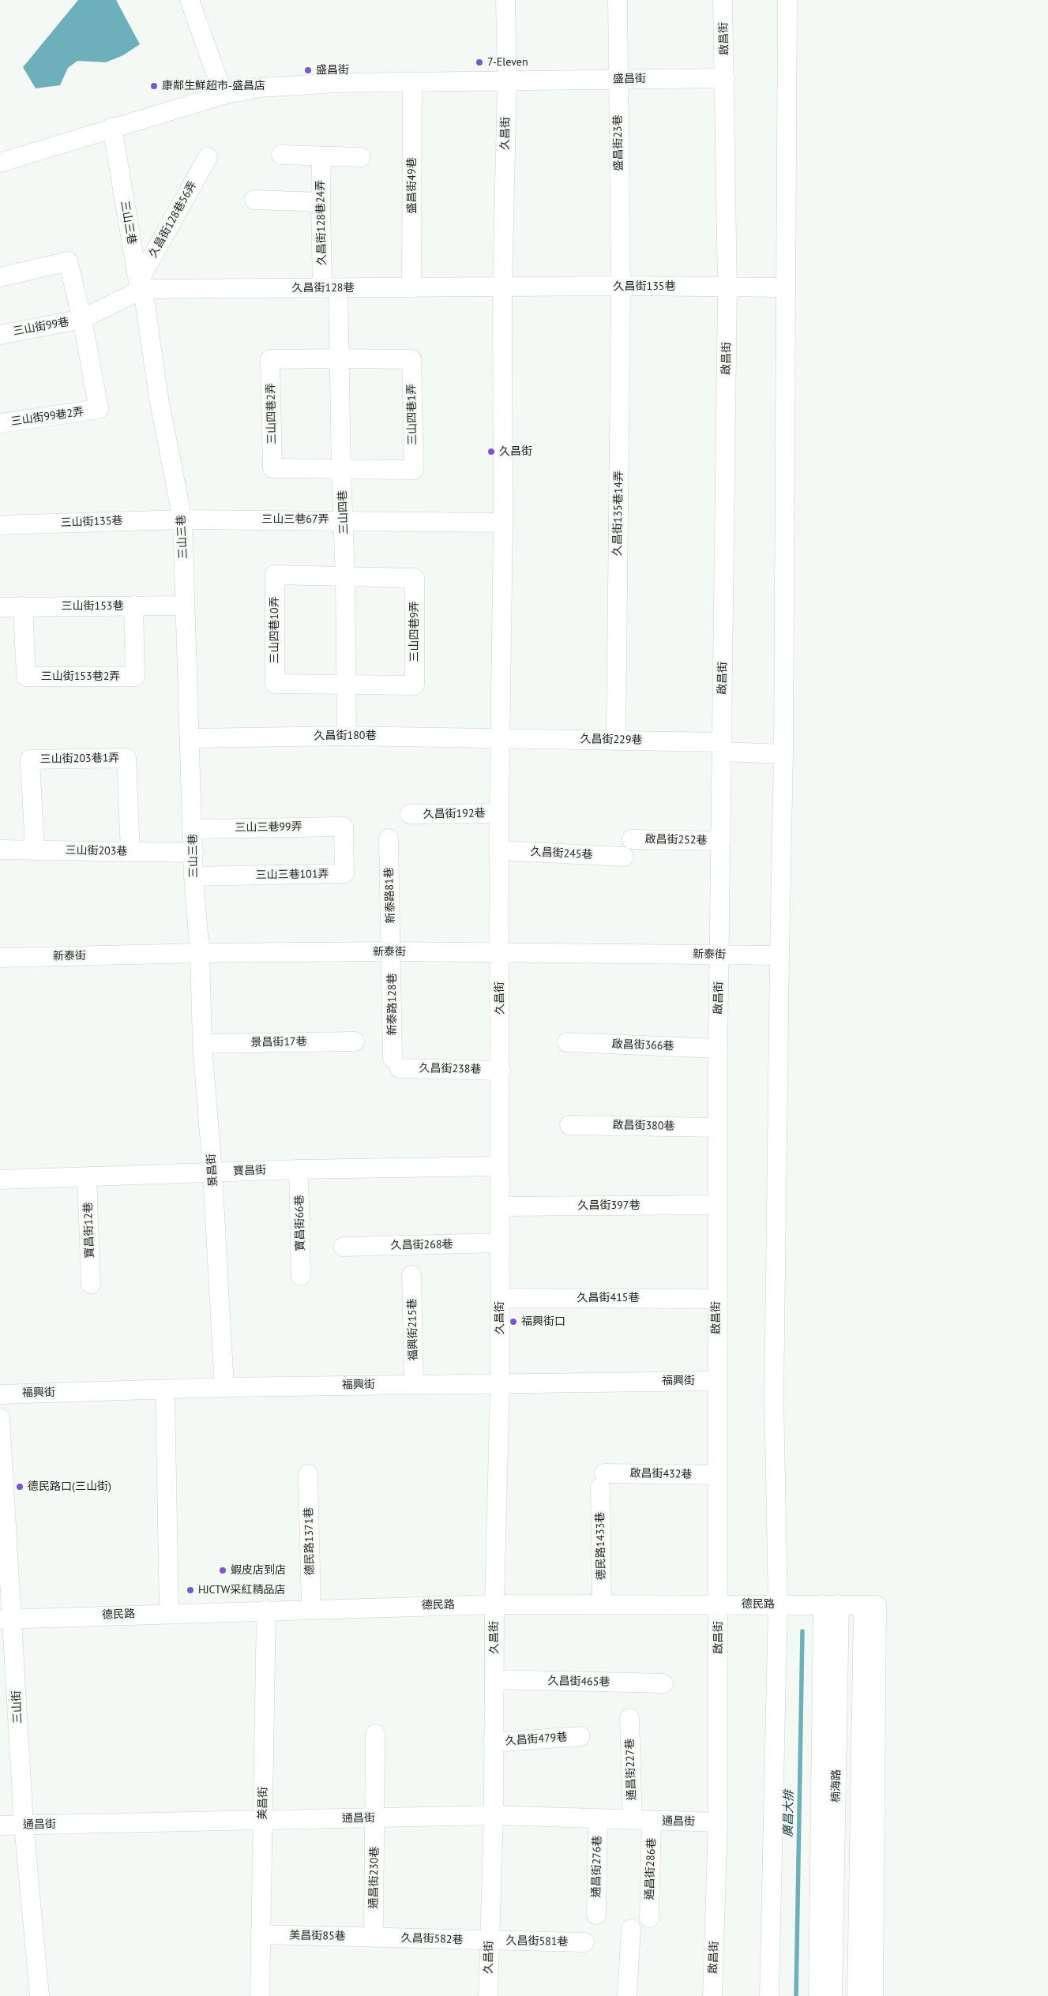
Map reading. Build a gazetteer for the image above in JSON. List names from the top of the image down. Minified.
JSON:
{"streets":{"street":["啟昌街","盛昌街","久昌街","盛昌街23巷","盛昌街49巷","久昌街128巷56弄","三山三巷","久昌街128巷24弄","久昌街135巷","久昌街128巷","三山街99巷","三山四巷2弄","三山四巷1弄","三山街99巷2弄","三山四巷","久昌街135巷14弄","三山三巷67弄","三山街135巷","三山街153巷","三山四巷10弄","三山四巷9弄","三山街153巷2弄","久昌街180巷","久昌街229巷","三山街203巷1弄","久昌街192巷","三山三巷99弄","啟昌街252巷","三山街203巷","久昌街245巷","三山三巷101弄","新泰路81巷","新泰街","新泰路128巷","景昌街17巷","啟昌街366巷","久昌街238巷","啟昌街380巷","景昌街","寶昌街","久昌街397巷","寶昌街66巷","寶昌街12巷","久昌街268巷","久昌街415巷","福興街215巷","福興街","啟昌街432巷","德民路1371巷","德民路1433巷","德民路","久昌街465巷","三山街","久昌街479巷","通昌街227巷","楠海路","美昌街","通昌街","通昌街276巷","通昌街286巷","通昌街230巷","美昌街85巷","久昌街582巷","久昌街581巷"]},"crossings":[["啟昌街","盛昌街"],["啟昌街","久昌街135巷"],["啟昌街","久昌街229巷"],["啟昌街","啟昌街252巷"],["啟昌街","新泰街"],["啟昌街","啟昌街366巷"],["啟昌街","啟昌街380巷"],["啟昌街","久昌街397巷"],["啟昌街","久昌街415巷"],["啟昌街","福興街"],["啟昌街","啟昌街432巷"],["啟昌街","德民路"],["啟昌街","通昌街"],["盛昌街","久昌街"],["盛昌街","盛昌街23巷"],["盛昌街","盛昌街49巷"],["盛昌街","三山三巷"],["久昌街","久昌街135巷"],["久昌街","久昌街128巷"],["久昌街","三山三巷67弄"],["久昌街","久昌街180巷"],["久昌街","久昌街229巷"],["久昌街","久昌街192巷"],["久昌街","久昌街245巷"],["久昌街","新泰街"],["久昌街","久昌街238巷"],["久昌街","寶昌街"],["久昌街","久昌街397巷"],["久昌街","久昌街268巷"],["久昌街","久昌街415巷"],["久昌街","福興街"],["久昌街","德民路"],["久昌街","久昌街465巷"],["久昌街","久昌街479巷"],["久昌街","通昌街"],["久昌街","久昌街582巷"],["久昌街","久昌街581巷"],["盛昌街23巷","久昌街135巷"],["盛昌街23巷","久昌街135巷14弄"],["盛昌街49巷","久昌街128巷"],["久昌街128巷56弄","三山三巷"],["久昌街128巷56弄","久昌街128巷"],["久昌街128巷56弄","三山街99巷"],["三山三巷","久昌街128巷"],["三山三巷","三山街99巷"],["三山三巷","三山三巷67弄"],["三山三巷","三山街135巷"],["三山三巷","三山街153巷"],["三山三巷","久昌街180巷"],["三山三巷","三山三巷99弄"],["三山三巷","三山街203巷"],["三山三巷","三山三巷101弄"],["三山三巷","新泰街"],["三山三巷","景昌街"],["久昌街128巷24弄","久昌街128巷"],["久昌街128巷24弄","三山四巷"],["久昌街135巷","久昌街128巷"],["久昌街135巷","久昌街135巷14弄"],["久昌街128巷","三山街99巷"],["久昌街128巷","三山四巷"],["三山街99巷","三山街99巷2弄"],["三山四巷2弄","三山四巷1弄"],["三山四巷2弄","三山四巷"],["三山四巷1弄","三山四巷"],["三山四巷","三山三巷67弄"],["三山四巷","三山四巷10弄"],["三山四巷","三山四巷9弄"],["三山四巷","久昌街180巷"],["久昌街135巷14弄","久昌街229巷"],["三山三巷67弄","三山街135巷"],["三山街153巷","三山街153巷2弄"],["三山四巷10弄","三山四巷9弄"],["久昌街180巷","久昌街229巷"],["三山街203巷1弄","三山街203巷"],["三山三巷99弄","三山三巷101弄"],["新泰路81巷","新泰街"],["新泰路81巷","新泰路128巷"],["新泰街","新泰路128巷"],["新泰街","景昌街"],["新泰路128巷","久昌街238巷"],["景昌街17巷","景昌街"],["景昌街","寶昌街"],["景昌街","福興街"],["寶昌街","寶昌街66巷"],["寶昌街","寶昌街12巷"],["福興街215巷","福興街"],["啟昌街432巷","德民路1433巷"],["德民路1371巷","德民路"],["德民路1433巷","德民路"],["德民路","三山街"],["德民路","楠海路"],["德民路","美昌街"],["三山街","通昌街"],["通昌街227巷","通昌街"],["美昌街","通昌街"],["美昌街","美昌街85巷"],["通昌街","通昌街276巷"],["通昌街","通昌街286巷"],["通昌街","通昌街230巷"],["通昌街230巷","美昌街85巷"],["通昌街230巷","久昌街582巷"],["美昌街85巷","久昌街582巷"],["久昌街582巷","久昌街581巷"]],"water":["廣昌大排"],"places":["7-Eleven","盛昌街","康鄰生鮮超市-盛昌店","久昌街","福興街口","德民路口(三山街)","蝦皮店到店","HJCTW采紅精品店"]}
